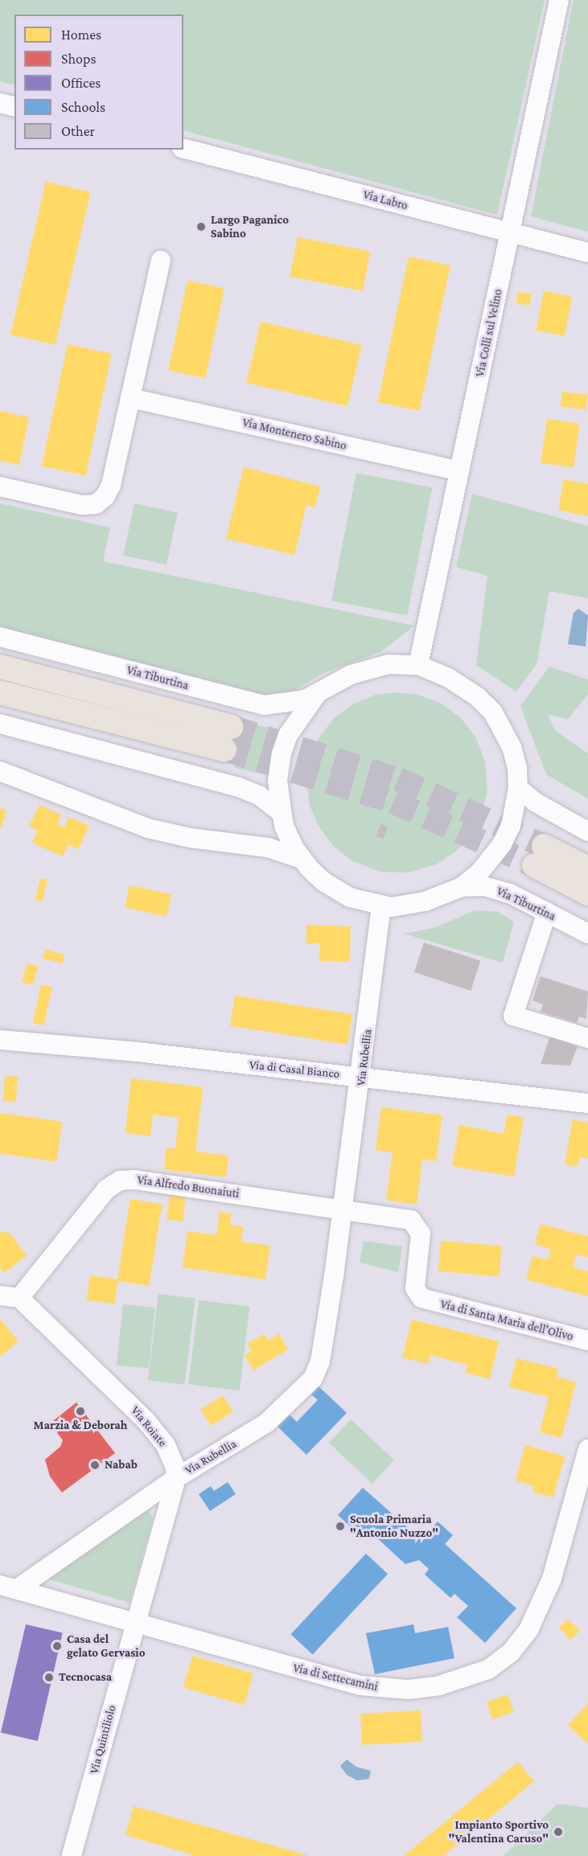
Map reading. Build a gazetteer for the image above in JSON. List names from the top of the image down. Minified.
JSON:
{"streets":{"street":["Via Labro","Via Colli sul Velino","Via Montenero Sabino","Via Tiburtina","Via Rubellia","Via di Casal Bianco","Via Alfredo Buonaiuti","Via di Santa Maria dell'Olivo","Via Roiate","Via di Settecamini","Via Quintiliolo"]},"crossings":[["Via Labro","Via Colli sul Velino"],["Via Colli sul Velino","Via Montenero Sabino"],["Via Colli sul Velino","Via Tiburtina"],["Via Tiburtina","Via Rubellia"],["Via Rubellia","Via di Casal Bianco"],["Via Rubellia","Via Alfredo Buonaiuti"],["Via Rubellia","Via Roiate"],["Via Rubellia","Via di Settecamini"],["Via Alfredo Buonaiuti","Via di Santa Maria dell'Olivo"],["Via Alfredo Buonaiuti","Via Roiate"],["Via Roiate","Via di Settecamini"],["Via Roiate","Via Quintiliolo"],["Via di Settecamini","Via Quintiliolo"]],"places":["Largo Paganico Sabino","Marzia & Deborah","Nabab","Scuola Primaria \"Antonio Nuzzo\"","Casa del gelato Gervasio","Tecnocasa","Impianto Sportivo \"Valentina Caruso\""],"legend":["Homes","Shops","Offices","Schools","Other"]}
